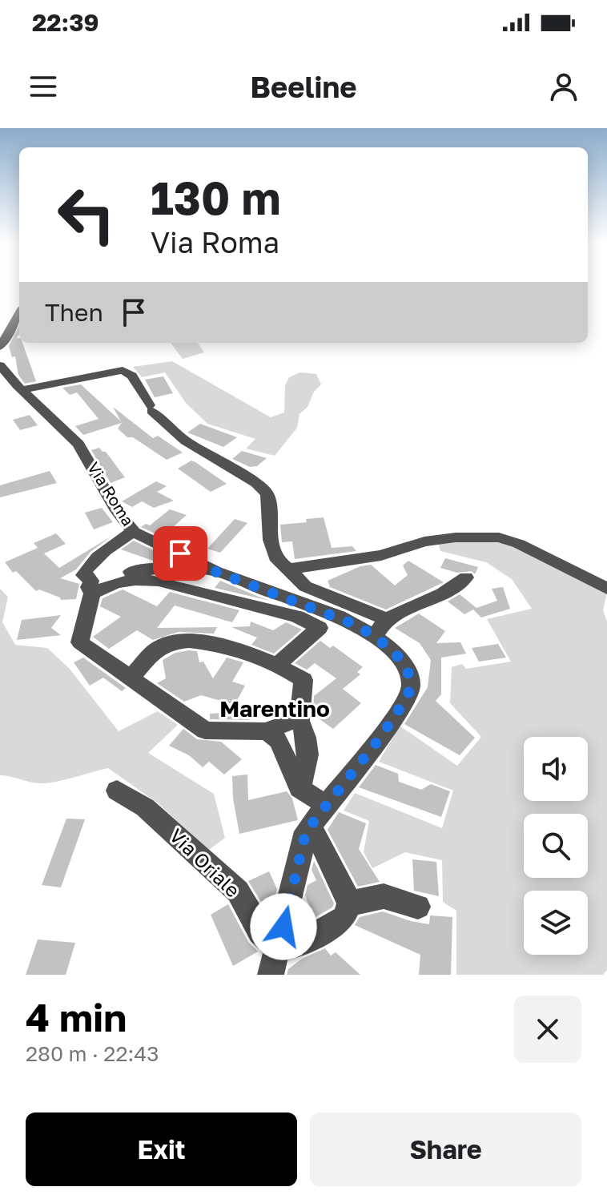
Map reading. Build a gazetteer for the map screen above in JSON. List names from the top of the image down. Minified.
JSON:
{"streets":{"street":["Via Roma","Via Oriale"]},"crossings":[["Via Roma","Via Oriale"]],"districts":["Marentino"],"page":{"status":"22:39","header":"Beeline","turn":["130 m","Via Roma"],"then":"Then","heading":["4 min","280 m · 22:43"],"buttons":["Exit","Share"]}}
